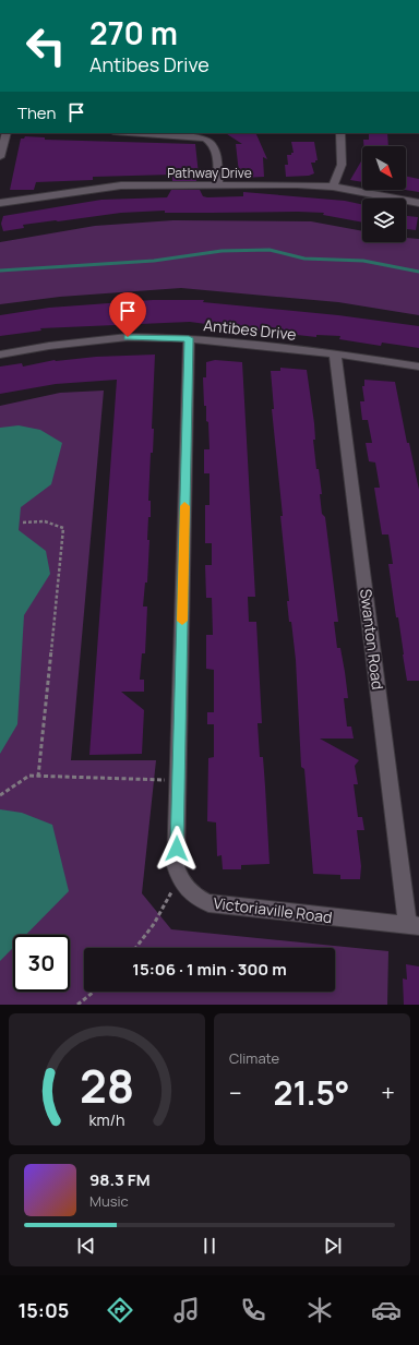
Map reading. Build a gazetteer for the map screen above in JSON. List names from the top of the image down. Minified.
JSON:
{"streets":{"street":["Pathway Drive","Antibes Drive","Swanton Road","Victoriaville Road"]},"crossings":[["Antibes Drive","Swanton Road"],["Swanton Road","Victoriaville Road"]],"north":"bottom right","page":{"turn":["270 m","Antibes Drive"],"then":"Then","limit":"30","trip":"15:06 · 1 min · 300 m","tile":"Climate","heat":["−","21.5°","+"],"song":["98.3 FM","Music"],"tabs":"15:05","gauge":["28","km/h"]}}
